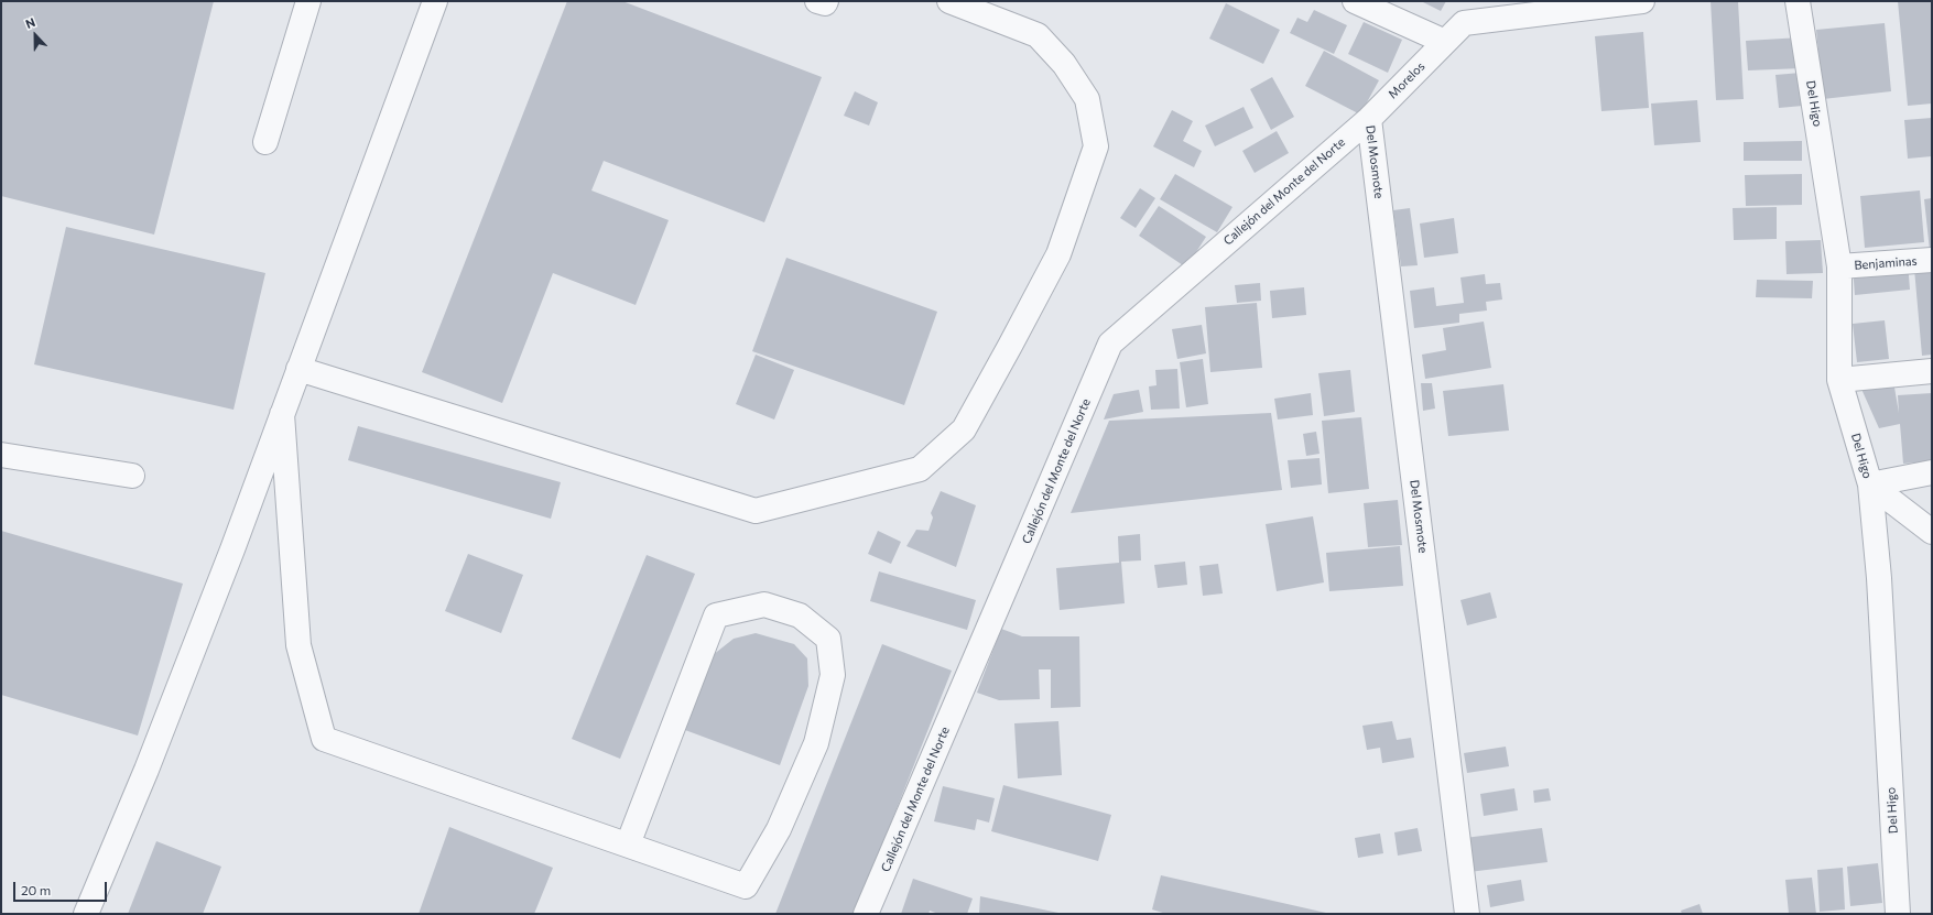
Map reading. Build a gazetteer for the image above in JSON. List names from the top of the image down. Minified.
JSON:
{"streets":{"street":["Morelos","Del Higo","Del Mosmote","Callejón del Monte del Norte","Benjaminas"]},"crossings":[["Morelos","Del Mosmote"],["Morelos","Callejón del Monte del Norte"],["Del Higo","Benjaminas"],["Del Mosmote","Callejón del Monte del Norte"]],"scale_bar":"20 m","north":"top"}
